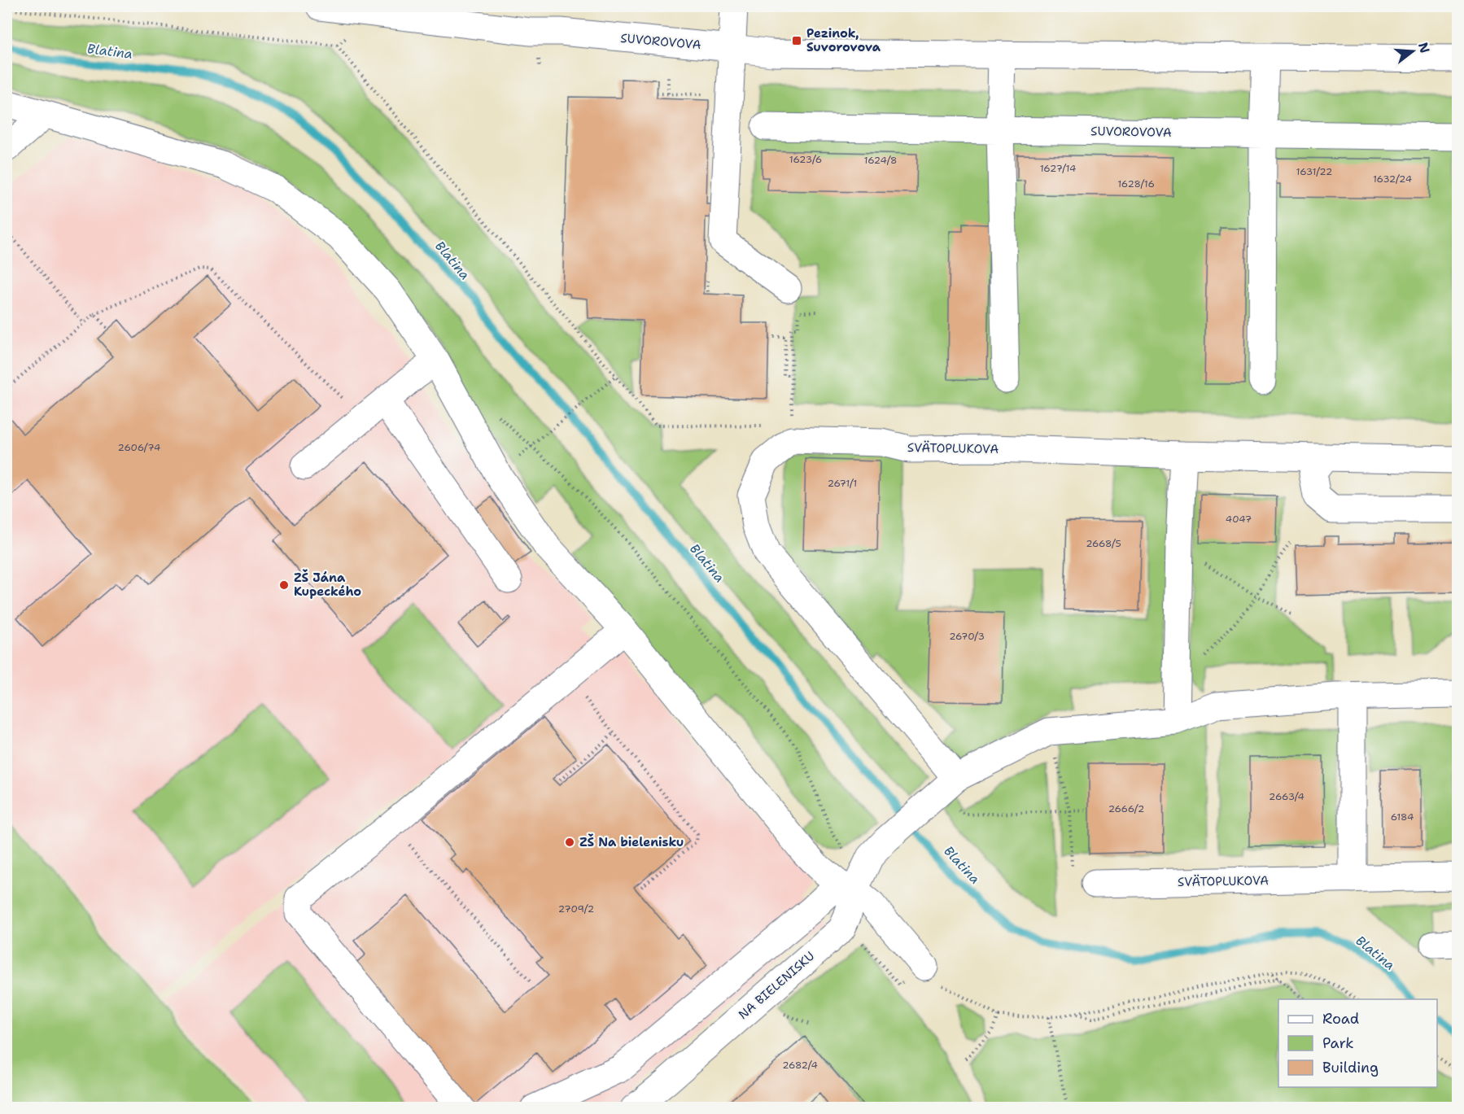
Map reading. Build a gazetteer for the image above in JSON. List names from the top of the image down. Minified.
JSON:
{"streets":{"street":["SUVOROVOVA","SVÄTOPLUKOVA","NA BIELENISKU"]},"water":["Blatina"],"places":{"transit":["Pezinok, Suvorovova"],"other":["ZŠ Jána Kupeckého","ZŠ Na bielenisku"]},"house_numbers":["1623/6","1624/8","1627/14","1631/22","1632/24","1628/16","2606/74","2671/1","4047","2668/5","2670/3","2663/4","2666/2","6184","2709/2","2682/4"],"legend":["Road","Park","Building"],"north":"right"}
